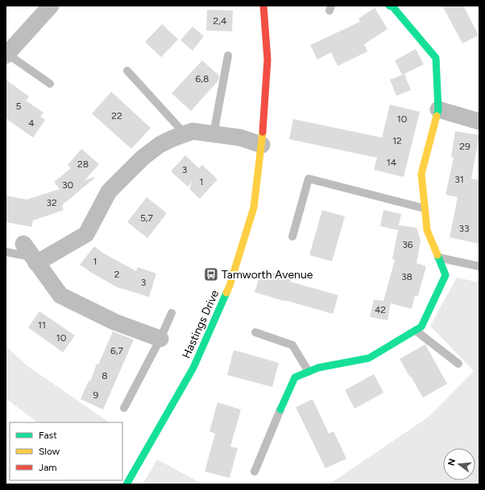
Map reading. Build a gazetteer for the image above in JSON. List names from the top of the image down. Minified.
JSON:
{"streets":{"street":["Hastings Drive"]},"places":{"bus stop":["Tamworth Avenue"]},"house_numbers":["2,4","6,8","5","22","10","4","12","29","14","28","3","31","1","30","32","5,7","33","36","1","2","38","3","42","11","10","6,7","8","9"],"legend":["Fast","Slow","Jam"],"north":"left"}
